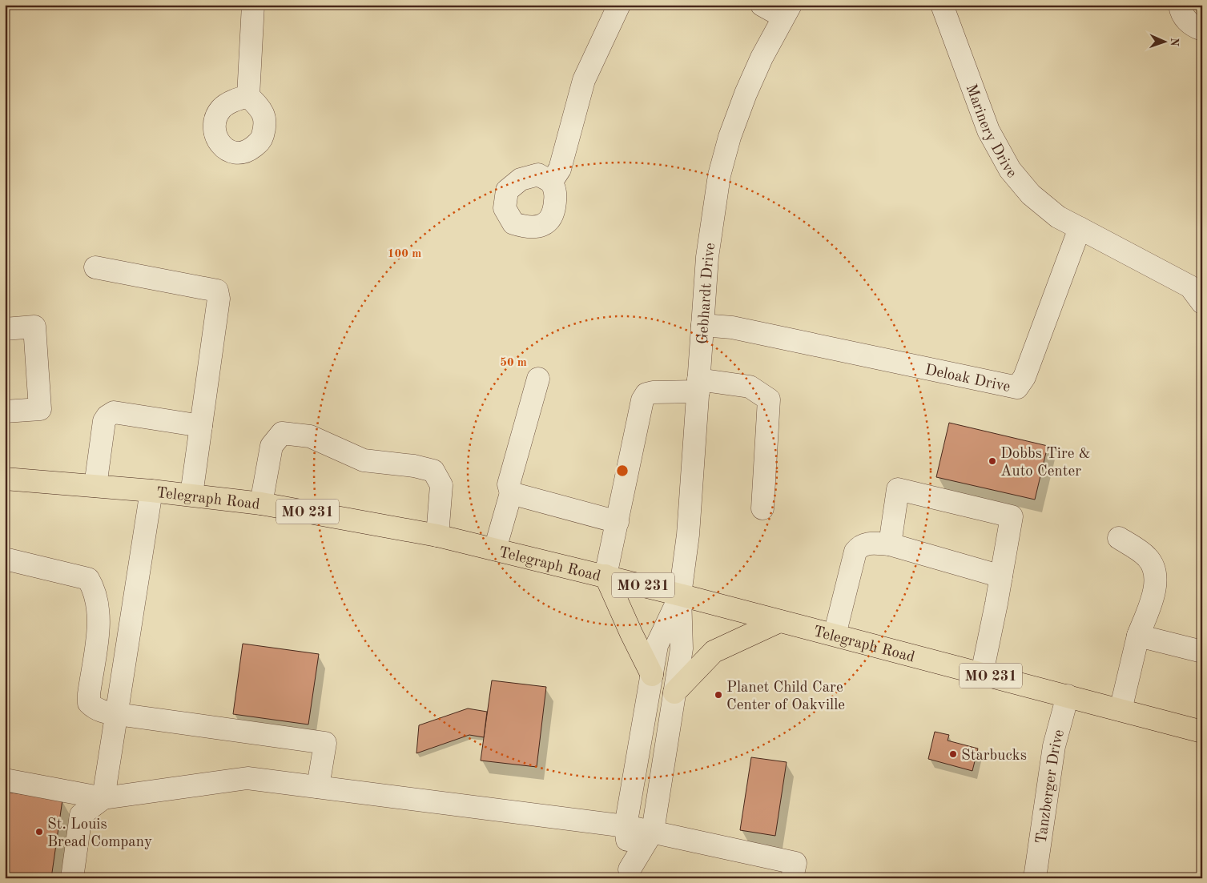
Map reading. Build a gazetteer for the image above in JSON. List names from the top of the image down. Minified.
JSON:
{"streets":{"main road":["Telegraph Road","MO 231"],"street":["Marinery Drive","Gebhardt Drive","Deloak Drive","Tanzberger Drive"]},"crossings":[["Marinery Drive","Deloak Drive"],["Gebhardt Drive","Deloak Drive"],["Gebhardt Drive","Telegraph Road"],["Telegraph Road","Tanzberger Drive"]],"places":["Dobbs Tire & Auto Center","Planet Child Care Center of Oakville","Starbucks","St. Louis Bread Company"],"north":"right","rings":["100 m","50 m"]}
